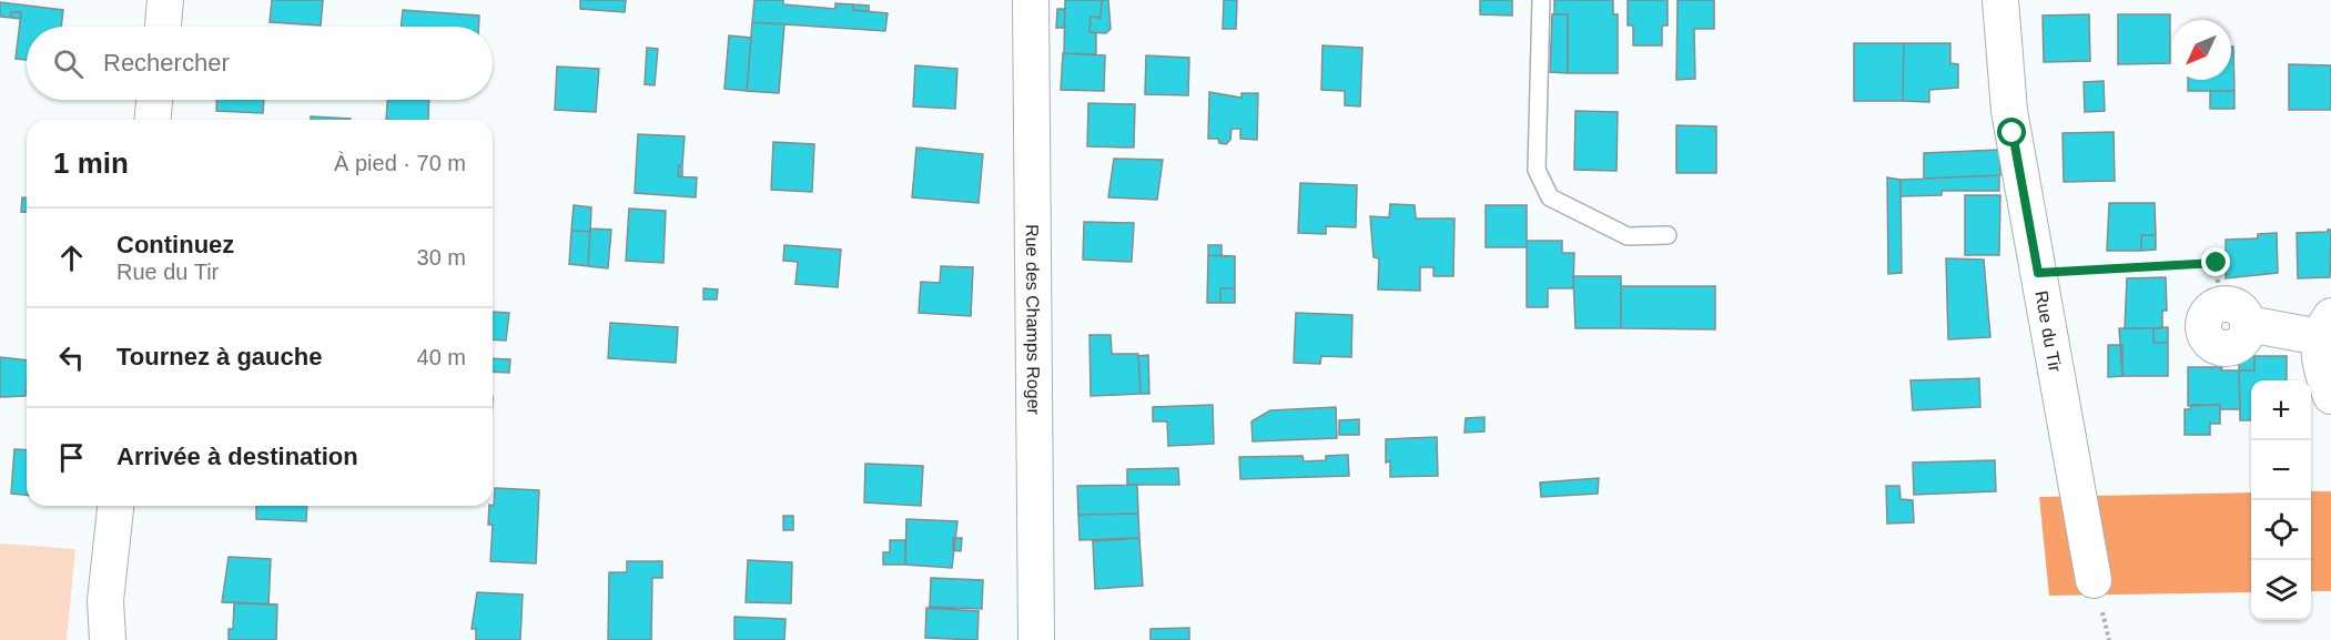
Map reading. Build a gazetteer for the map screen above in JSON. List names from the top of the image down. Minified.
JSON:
{"streets":{"street":["Rue des Champs Roger","Rue du Tir"]},"north":"bottom left","page":{"search":"Rechercher","heading":["1 min","À pied · 70 m"],"list":[["Continuez","Rue du Tir","30 m"],["Tournez à gauche","40 m"],"Arrivée à destination"],"map_buttons":["+","−"]}}
